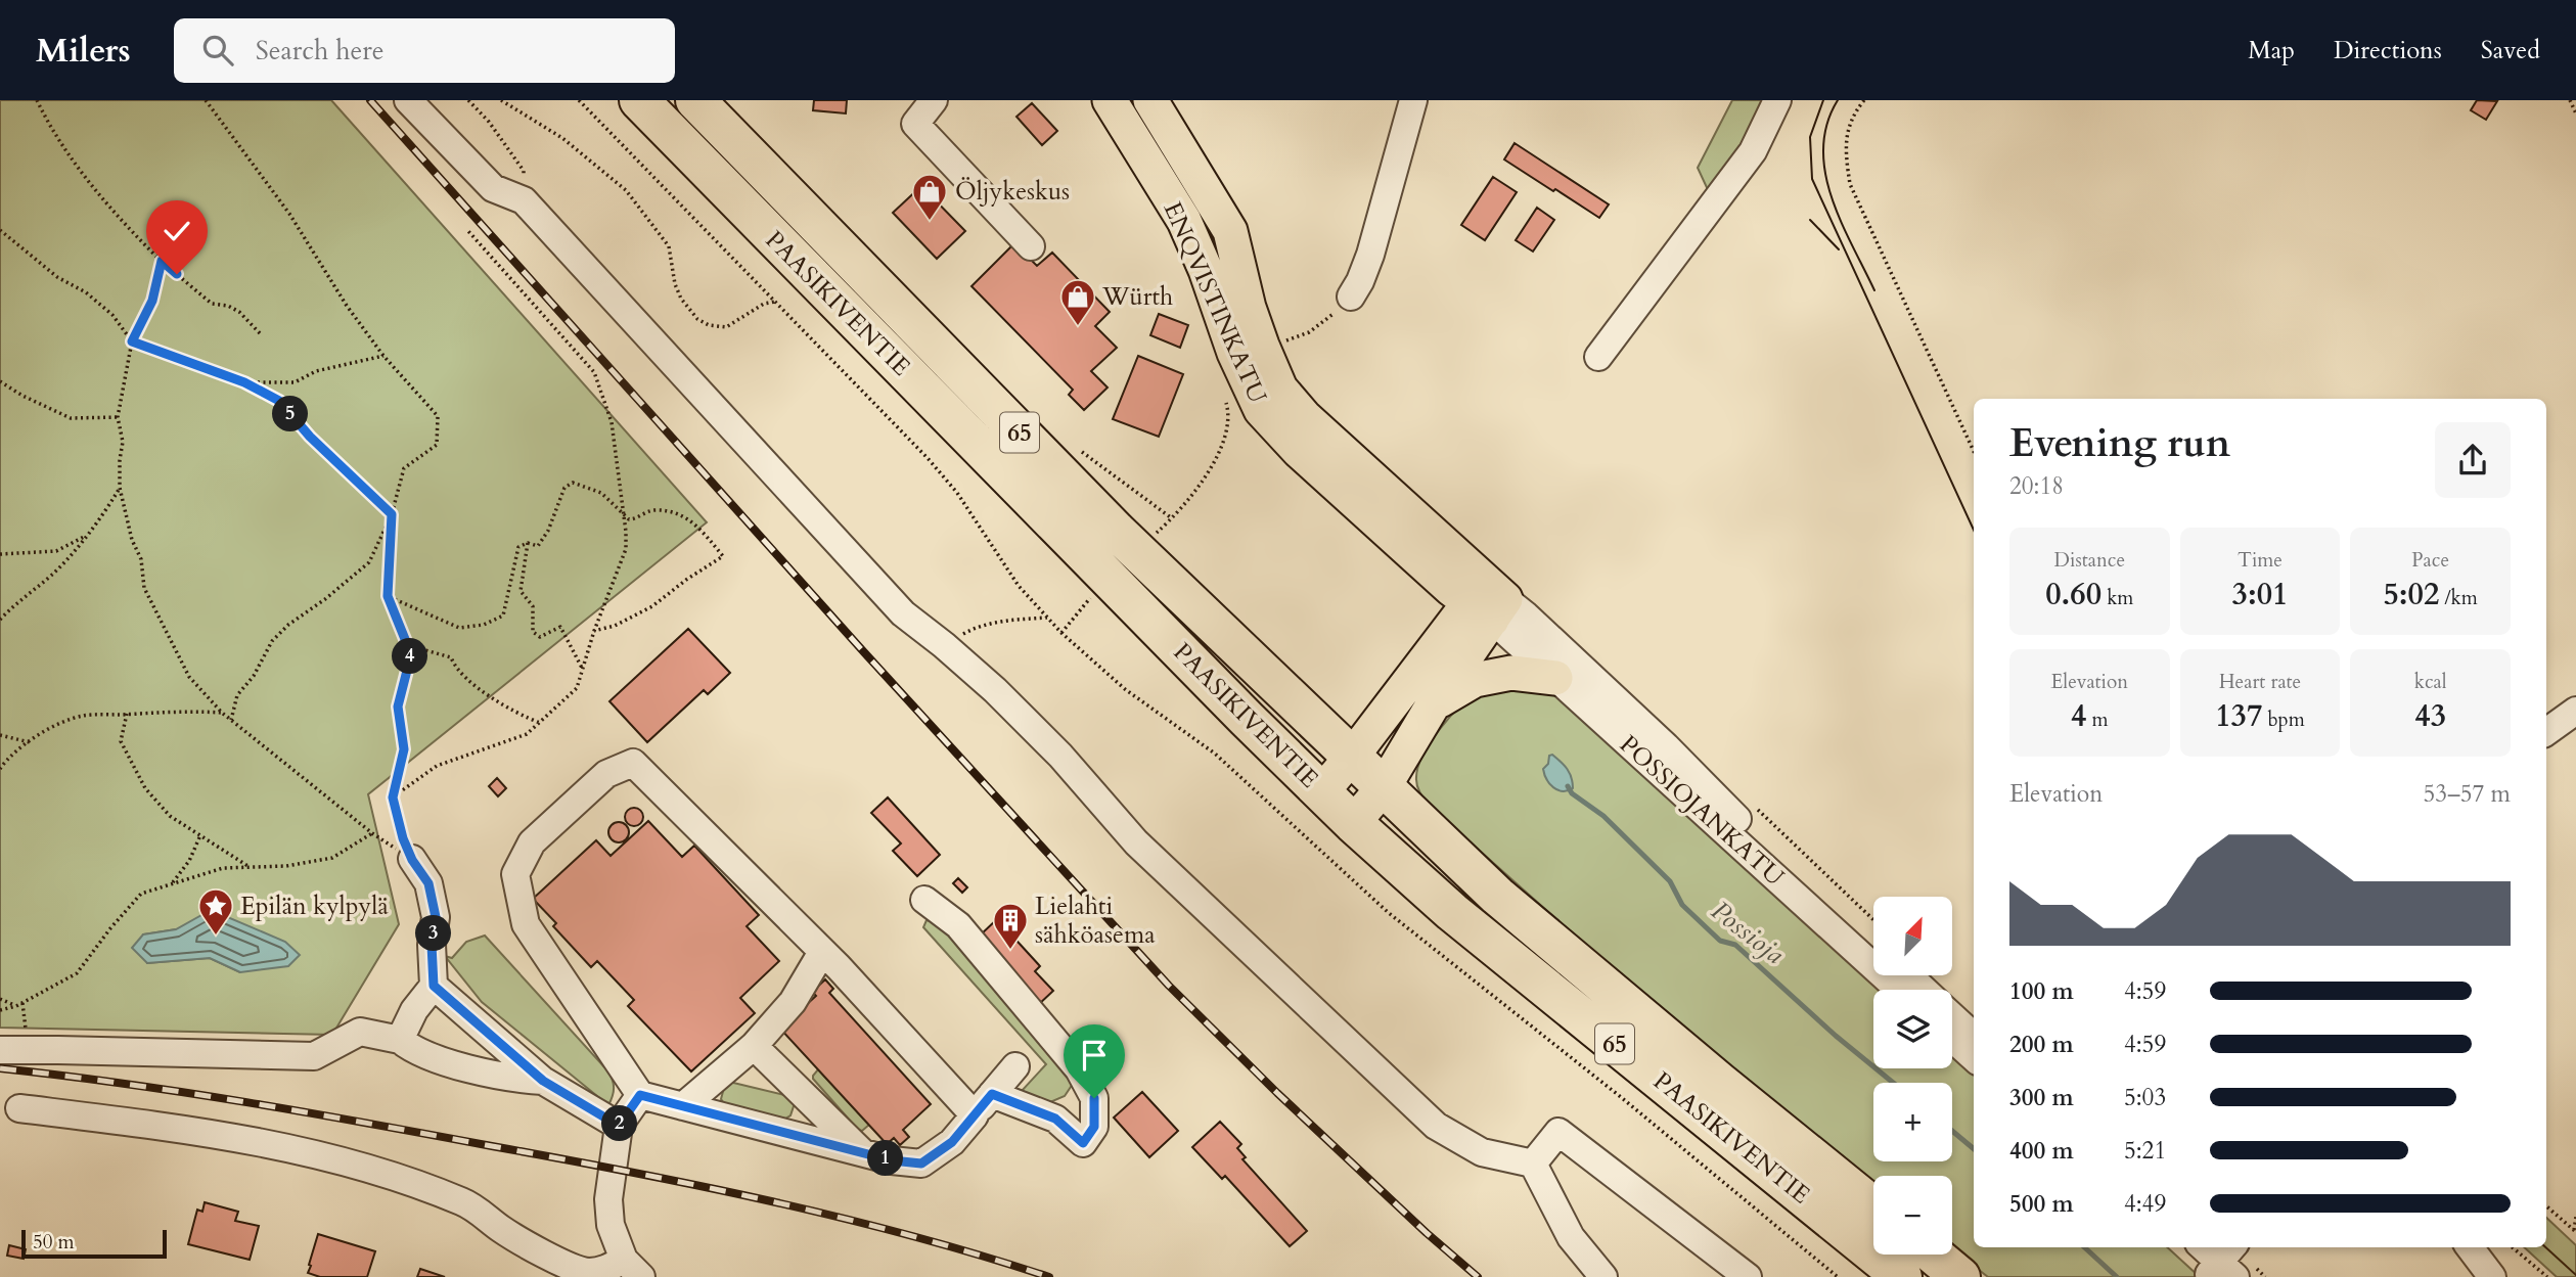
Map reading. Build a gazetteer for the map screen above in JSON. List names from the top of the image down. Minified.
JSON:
{"streets":{"highway":["PAASIKIVENTIE","65"],"main road":["ENQVISTINKATU"],"street":["POSSIOJANKATU"]},"crossings":[["ENQVISTINKATU","POSSIOJANKATU"]],"water":["Possioja"],"places":{"shop":["Öljykeskus","Würth"],"place":["Epilän kylpylä"],"building":["Lielahti sähköasema"]},"scale_bar":"50 m","north":"top right","page":{"header":"Milers","search":"Search here","nav":["Map","Directions","Saved"],"pins":["5","4","3","2","1"],"heading":["Evening run","20:18"],"stats":[["Distance","0.60 km"],["Time","3:01"],["Pace","5:02 /km"],["Elevation","4 m"],["Heart rate","137 bpm"],["kcal","43"]],"chart":["Elevation","53–57 m"],"map_buttons":["+","−"],"list":[{"name":"100 m","note":"4:59"},{"name":"200 m","note":"4:59"},{"name":"300 m","note":"5:03"},{"name":"400 m","note":"5:21"},{"name":"500 m","note":"4:49"}],"scale":"50 m"}}
